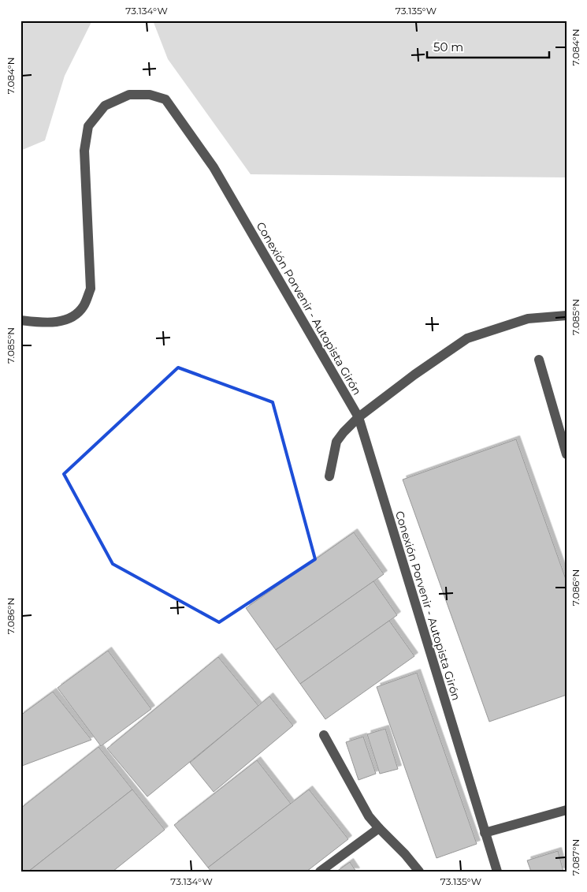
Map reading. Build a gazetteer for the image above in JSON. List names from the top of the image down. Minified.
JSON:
{"streets":{"street":["Conexión Porvenir - Autopista Girón"]},"scale_bar":"50 m","coordinates":["73.134°W","73.135°W","7.084°N","7.085°N","7.086°N","7.087°N"]}
